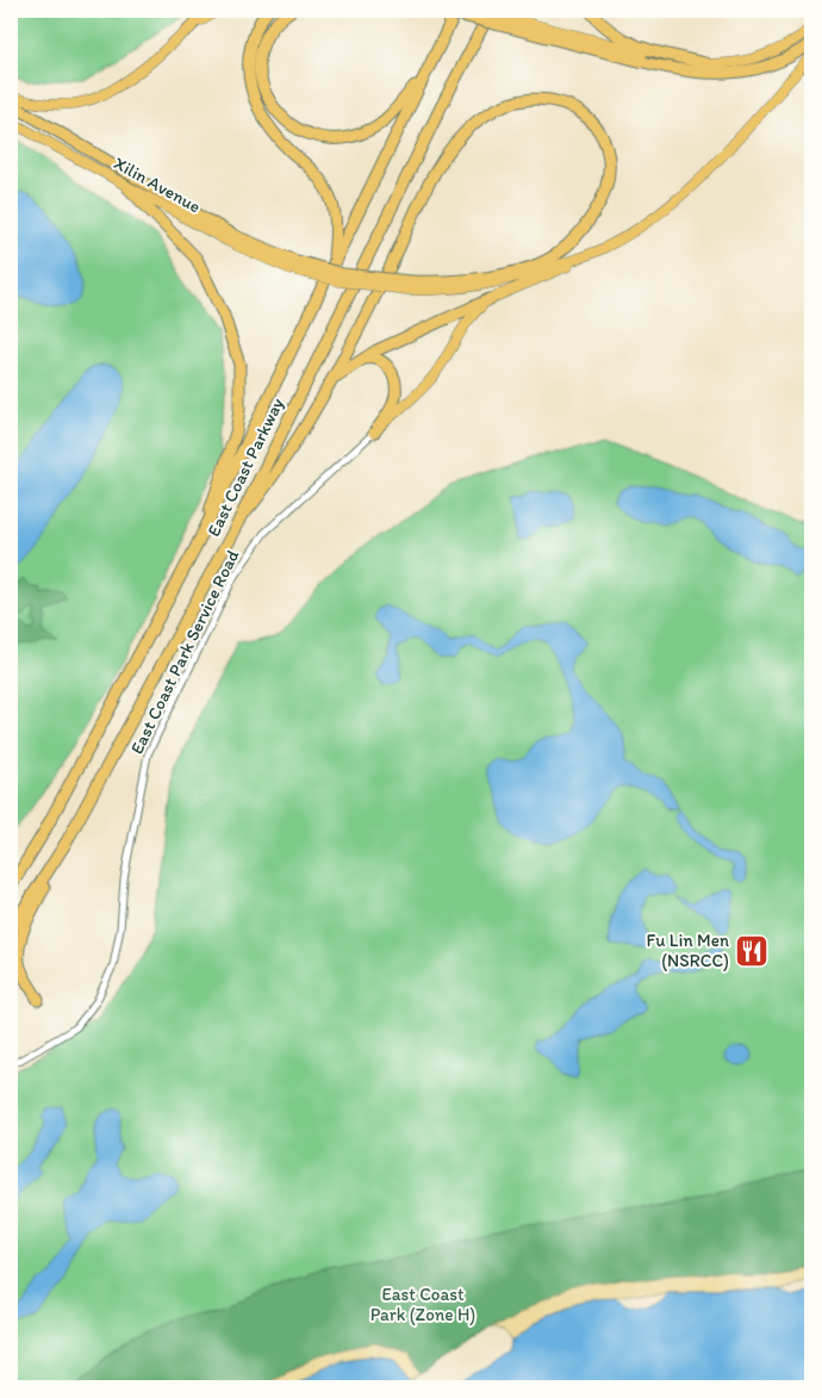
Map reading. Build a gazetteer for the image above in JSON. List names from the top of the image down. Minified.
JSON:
{"streets":{"highway":["East Coast Parkway"],"main road":["Xilin Avenue"],"street":["East Coast Park Service Road"]},"parks":["East Coast Park (Zone H)"],"places":{"restaurant":["Fu Lin Men (NSRCC)"]}}
